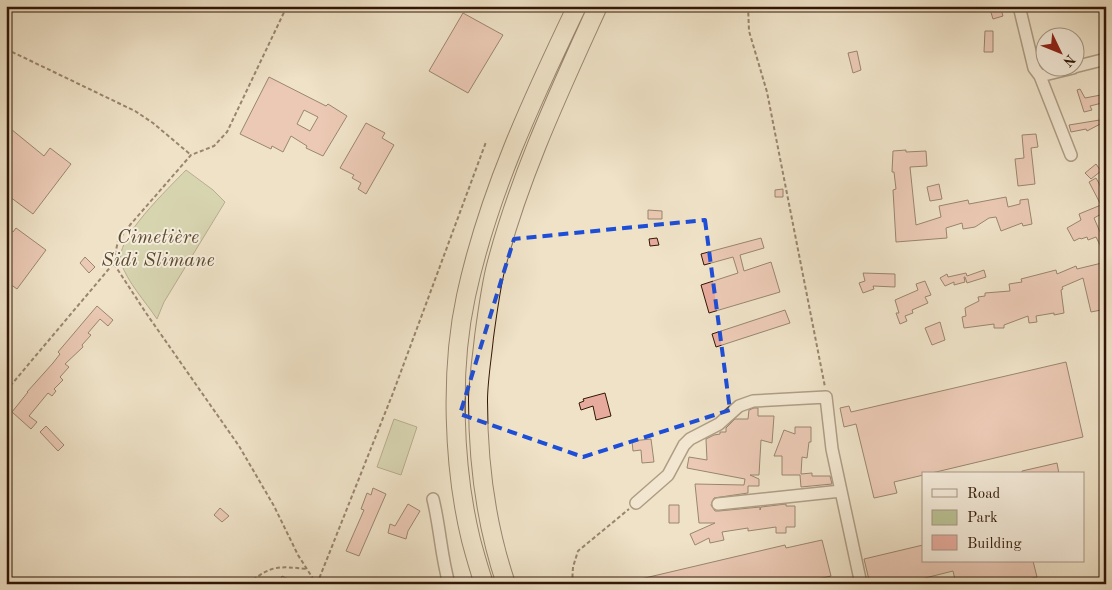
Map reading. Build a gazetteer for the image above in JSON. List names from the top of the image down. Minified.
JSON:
{"parks":["Cimetière Sidi Slimane"],"legend":["Road","Park","Building"],"north":"bottom right"}
